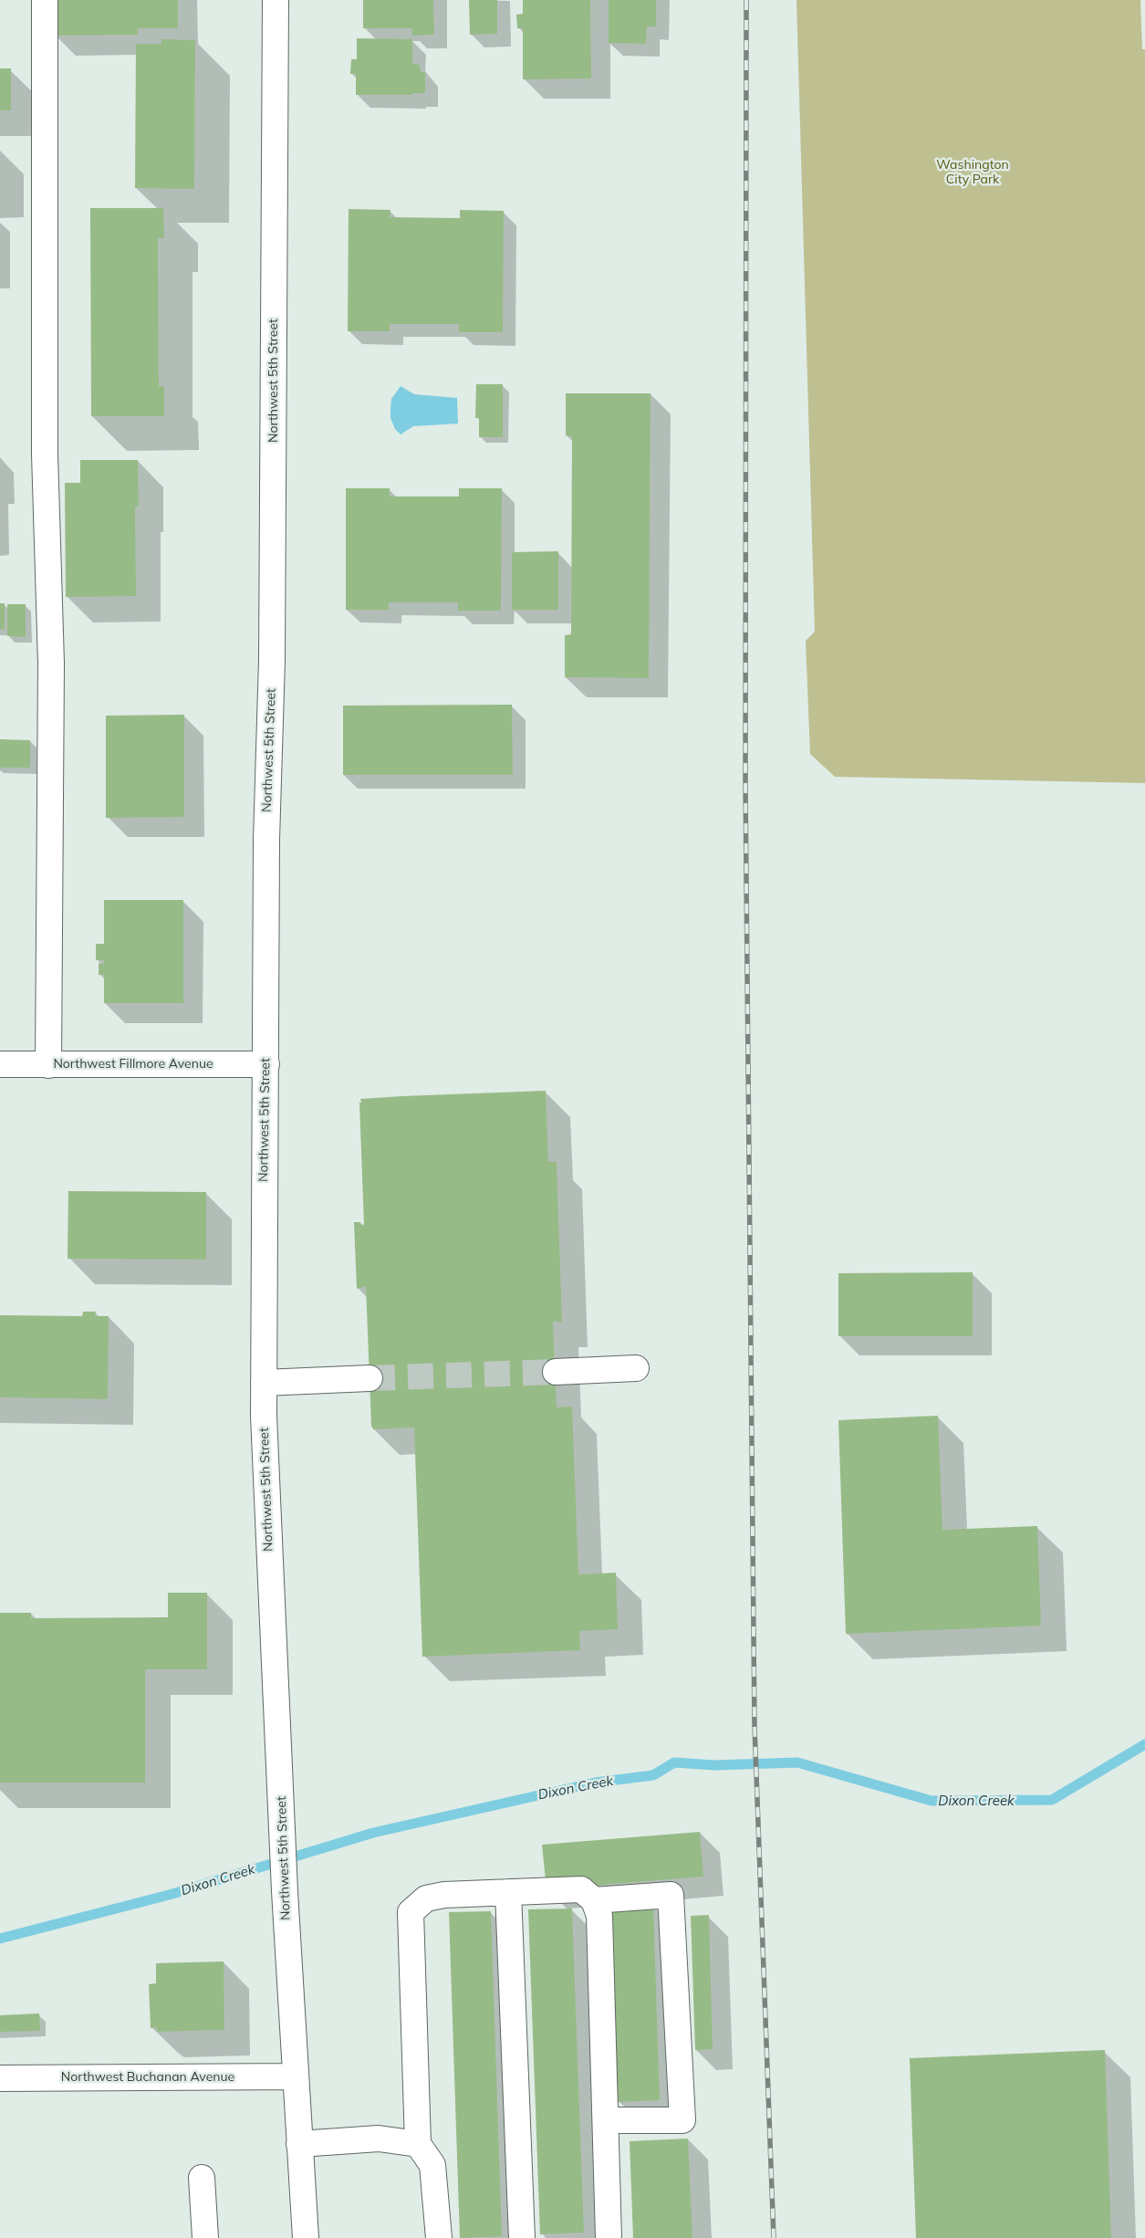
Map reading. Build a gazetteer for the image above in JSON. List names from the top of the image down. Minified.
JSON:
{"streets":{"street":["Northwest 5th Street","Northwest Fillmore Avenue","Northwest Buchanan Avenue"]},"crossings":[["Northwest 5th Street","Northwest Fillmore Avenue"],["Northwest 5th Street","Northwest Buchanan Avenue"]],"water":["Dixon Creek"],"parks":["Washington City Park"]}
